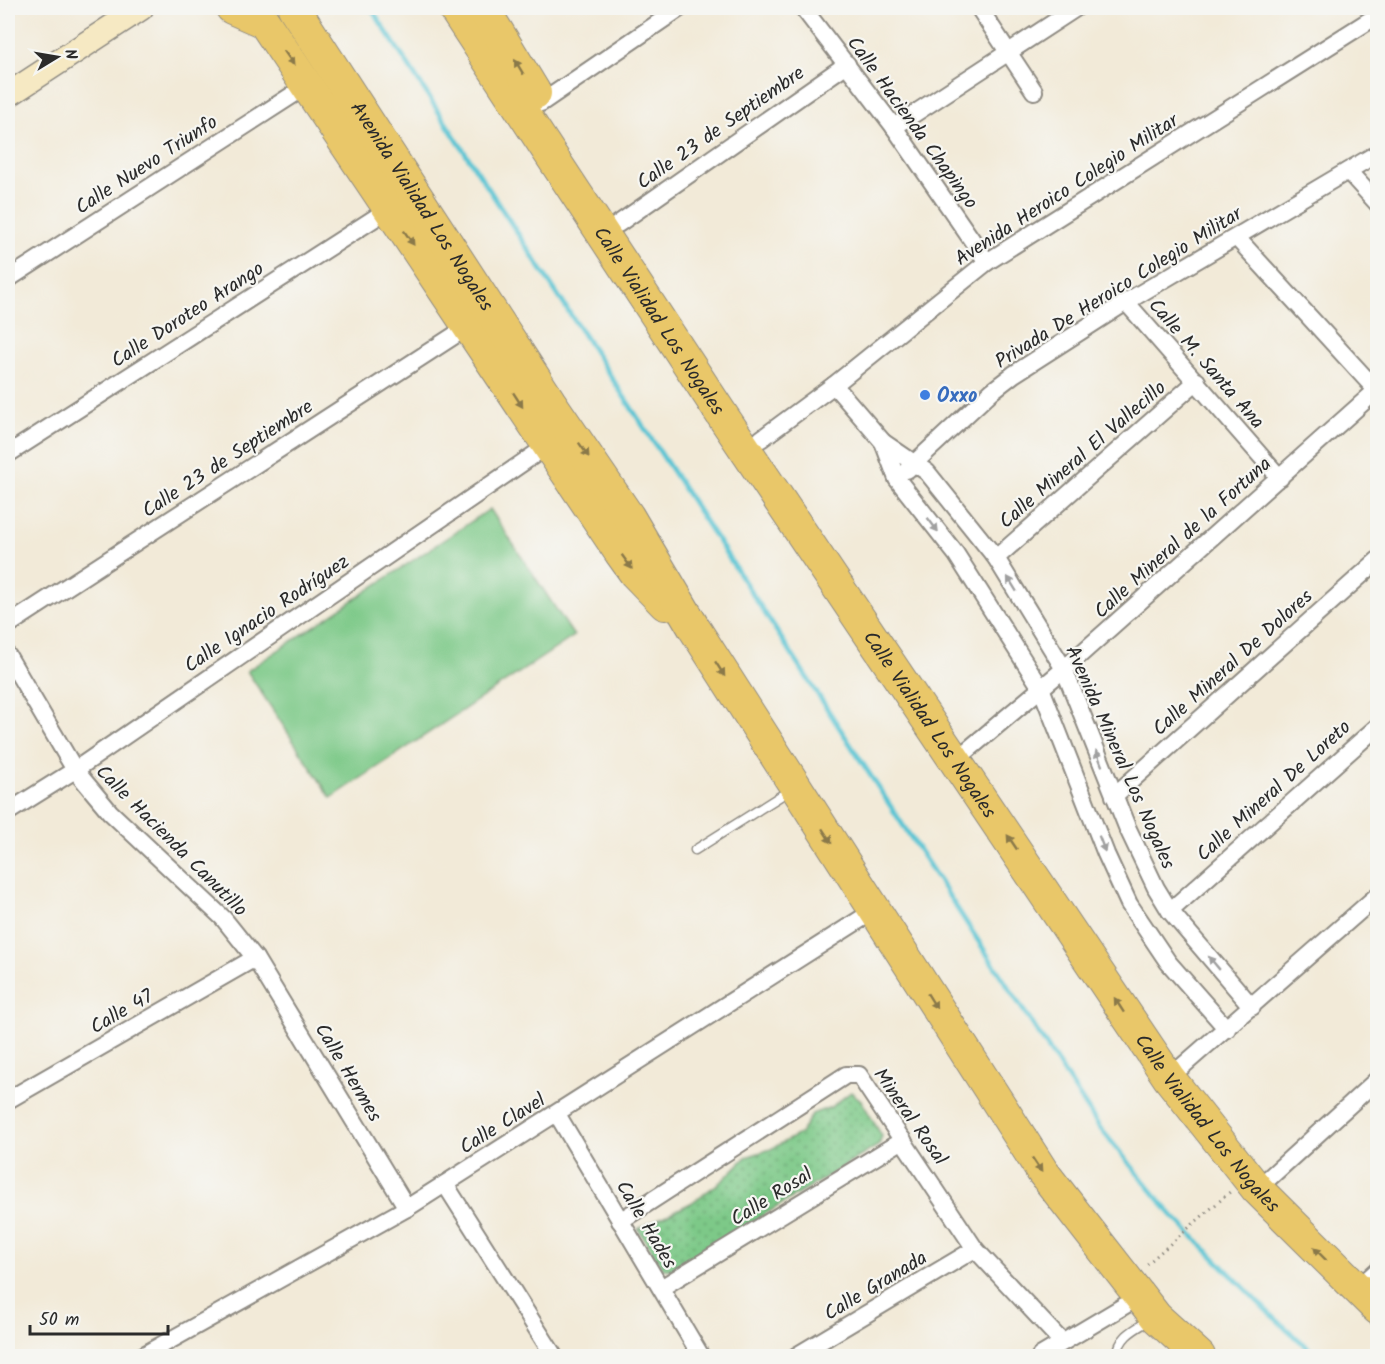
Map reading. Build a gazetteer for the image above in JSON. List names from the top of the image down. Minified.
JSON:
{"streets":{"highway":["Avenida Vialidad Los Nogales","Calle Vialidad Los Nogales"],"street":["Calle Hacienda Chapingo","Calle 23 de Septiembre","Calle Nuevo Triunfo","Avenida Heroico Colegio Militar","Privada De Heroico Colegio Militar","Calle Doroteo Arango","Calle M. Santa Ana","Calle Mineral El Vallecillo","Calle Mineral de la Fortuna","Calle Ignacio Rodríguez","Calle Mineral De Dolores","Avenida Mineral Los Nogales","Calle Mineral De Loreto","Calle Hacienda Canutillo","Calle 47","Calle Hermes","Mineral Rosal","Calle Clavel","Calle Rosal","Calle Hades","Calle Granada"]},"crossings":[["Calle Hacienda Chapingo","Calle 23 de Septiembre"],["Calle Hacienda Chapingo","Avenida Heroico Colegio Militar"],["Privada De Heroico Colegio Militar","Calle M. Santa Ana"],["Privada De Heroico Colegio Militar","Avenida Mineral Los Nogales"],["Calle Vialidad Los Nogales","Calle Mineral de la Fortuna"],["Calle M. Santa Ana","Calle Mineral El Vallecillo"],["Calle M. Santa Ana","Calle Mineral de la Fortuna"],["Calle Mineral El Vallecillo","Avenida Mineral Los Nogales"],["Calle Mineral de la Fortuna","Avenida Mineral Los Nogales"],["Calle Ignacio Rodríguez","Calle Hacienda Canutillo"],["Calle Mineral De Dolores","Avenida Mineral Los Nogales"],["Avenida Mineral Los Nogales","Calle Mineral De Loreto"],["Calle Hacienda Canutillo","Calle 47"],["Calle Hacienda Canutillo","Calle Hermes"],["Calle 47","Calle Hermes"],["Calle Hermes","Calle Clavel"],["Mineral Rosal","Calle Rosal"],["Mineral Rosal","Calle Hades"],["Mineral Rosal","Calle Granada"],["Calle Clavel","Calle Hades"],["Calle Rosal","Calle Hades"]],"places":["Oxxo"],"scale_bar":"50 m","north":"right"}
